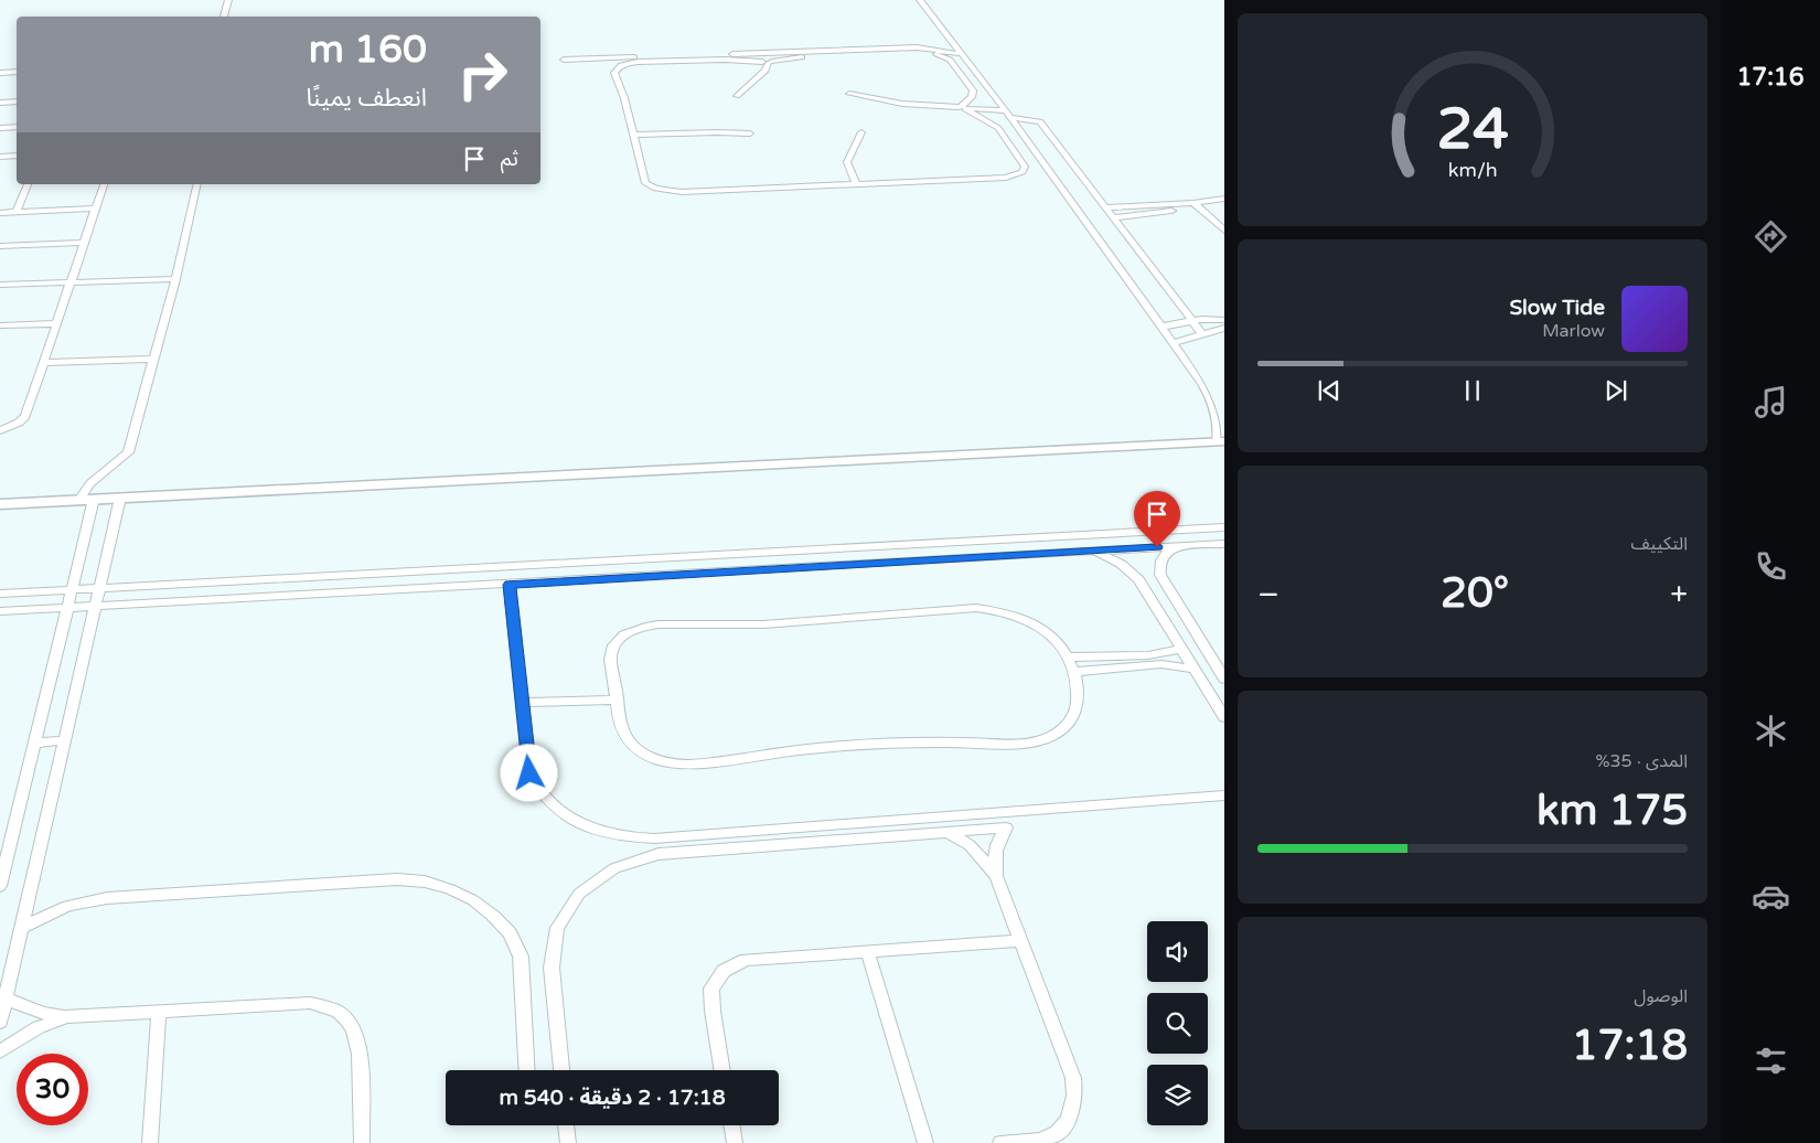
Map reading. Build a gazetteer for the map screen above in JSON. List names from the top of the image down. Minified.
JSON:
{"page":{"tabs":"17:16","turn":["160 m","انعطف يمينًا"],"then":"ثم","song":["Slow Tide","Marlow"],"tile":["التكييف",["المدى · 35%","175 km"],["الوصول","17:18"]],"heat":["−","20°","+"],"limit":"30","trip":"17:18 · 2 دقيقة · 540 m","gauge":["24","km/h"]}}
